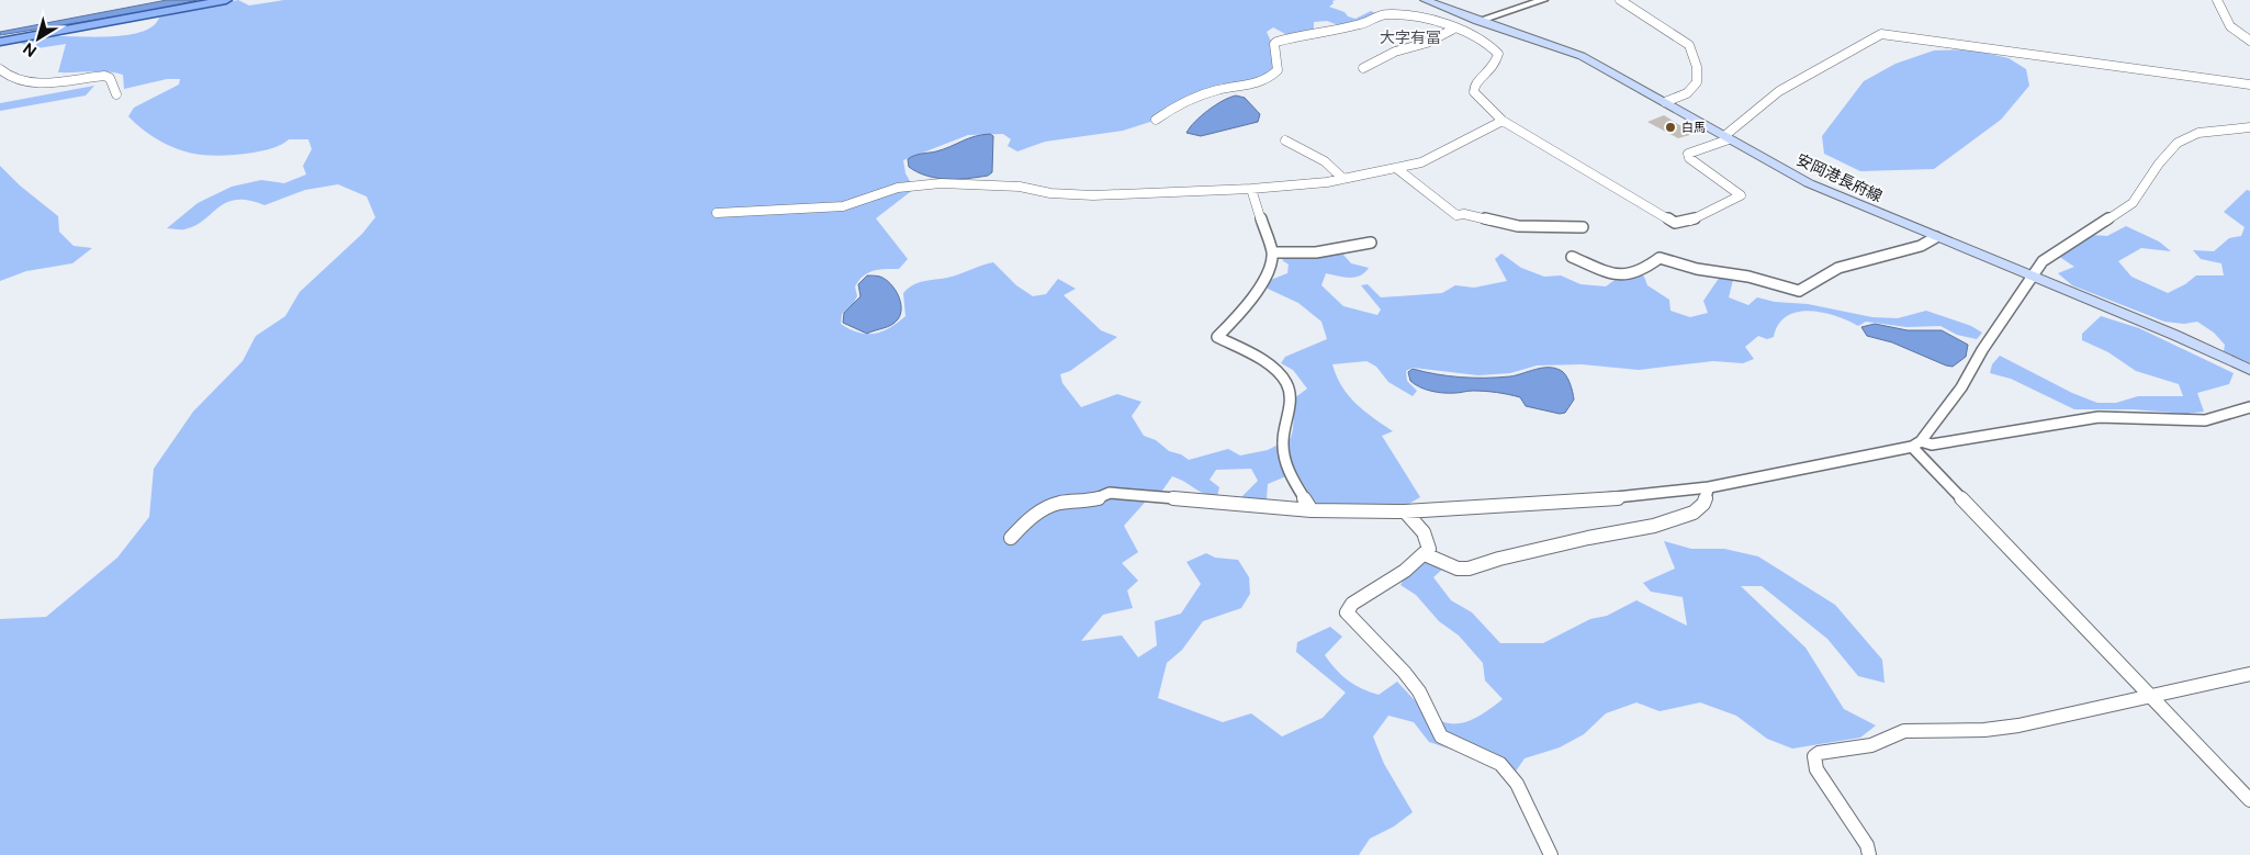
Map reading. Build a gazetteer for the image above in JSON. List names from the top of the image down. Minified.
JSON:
{"streets":{"main road":["安岡港長府線"]},"districts":["大字有冨"],"places":["白馬"],"north":"bottom left"}
